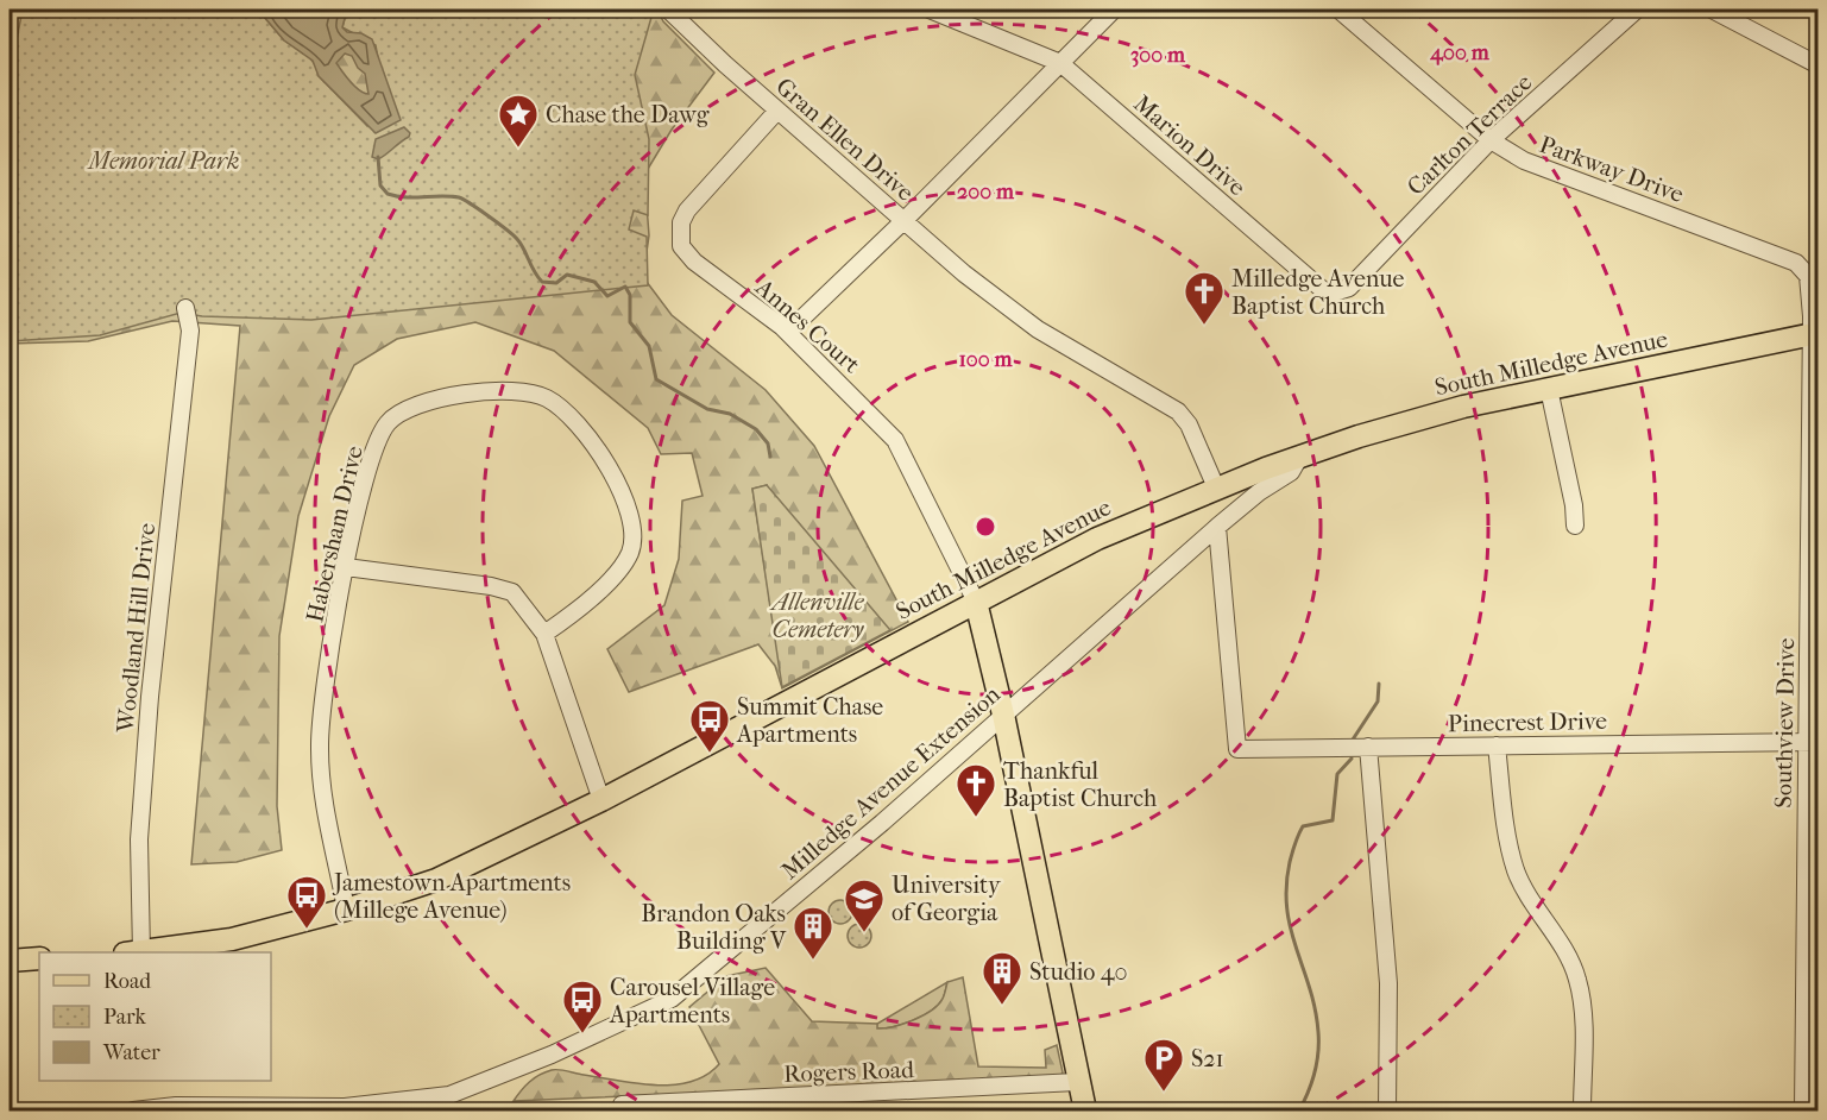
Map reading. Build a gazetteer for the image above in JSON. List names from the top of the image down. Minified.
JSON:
{"streets":{"main road":["South Milledge Avenue"],"street":["Carlton Terrace","Gran Ellen Drive","Marion Drive","Parkway Drive","Annes Court","Habersham Drive","Woodland Hill Drive","Pinecrest Drive","Southview Drive","Milledge Avenue Extension","Rogers Road"]},"crossings":[["Carlton Terrace","Marion Drive"],["Carlton Terrace","Parkway Drive"],["Gran Ellen Drive","Annes Court"],["Gran Ellen Drive","South Milledge Avenue"],["Parkway Drive","South Milledge Avenue"],["Parkway Drive","Southview Drive"],["Annes Court","South Milledge Avenue"],["South Milledge Avenue","Habersham Drive"],["South Milledge Avenue","Southview Drive"],["South Milledge Avenue","Milledge Avenue Extension"],["Pinecrest Drive","Southview Drive"],["Pinecrest Drive","Milledge Avenue Extension"]],"parks":["Memorial Park","Allenville Cemetery"],"places":{"place":["Chase the Dawg"],"church":["Milledge Avenue Baptist Church","Thankful Baptist Church"],"bus stop":["Summit Chase Apartments","Jamestown Apartments (Millege Avenue)","Carousel Village Apartments"],"school or university":["University of Georgia"],"building":["Brandon Oaks Building V","Studio 40"],"parking":["S21"]},"legend":["Road","Park","Water"],"rings":["400 m","300 m","200 m","100 m"]}
